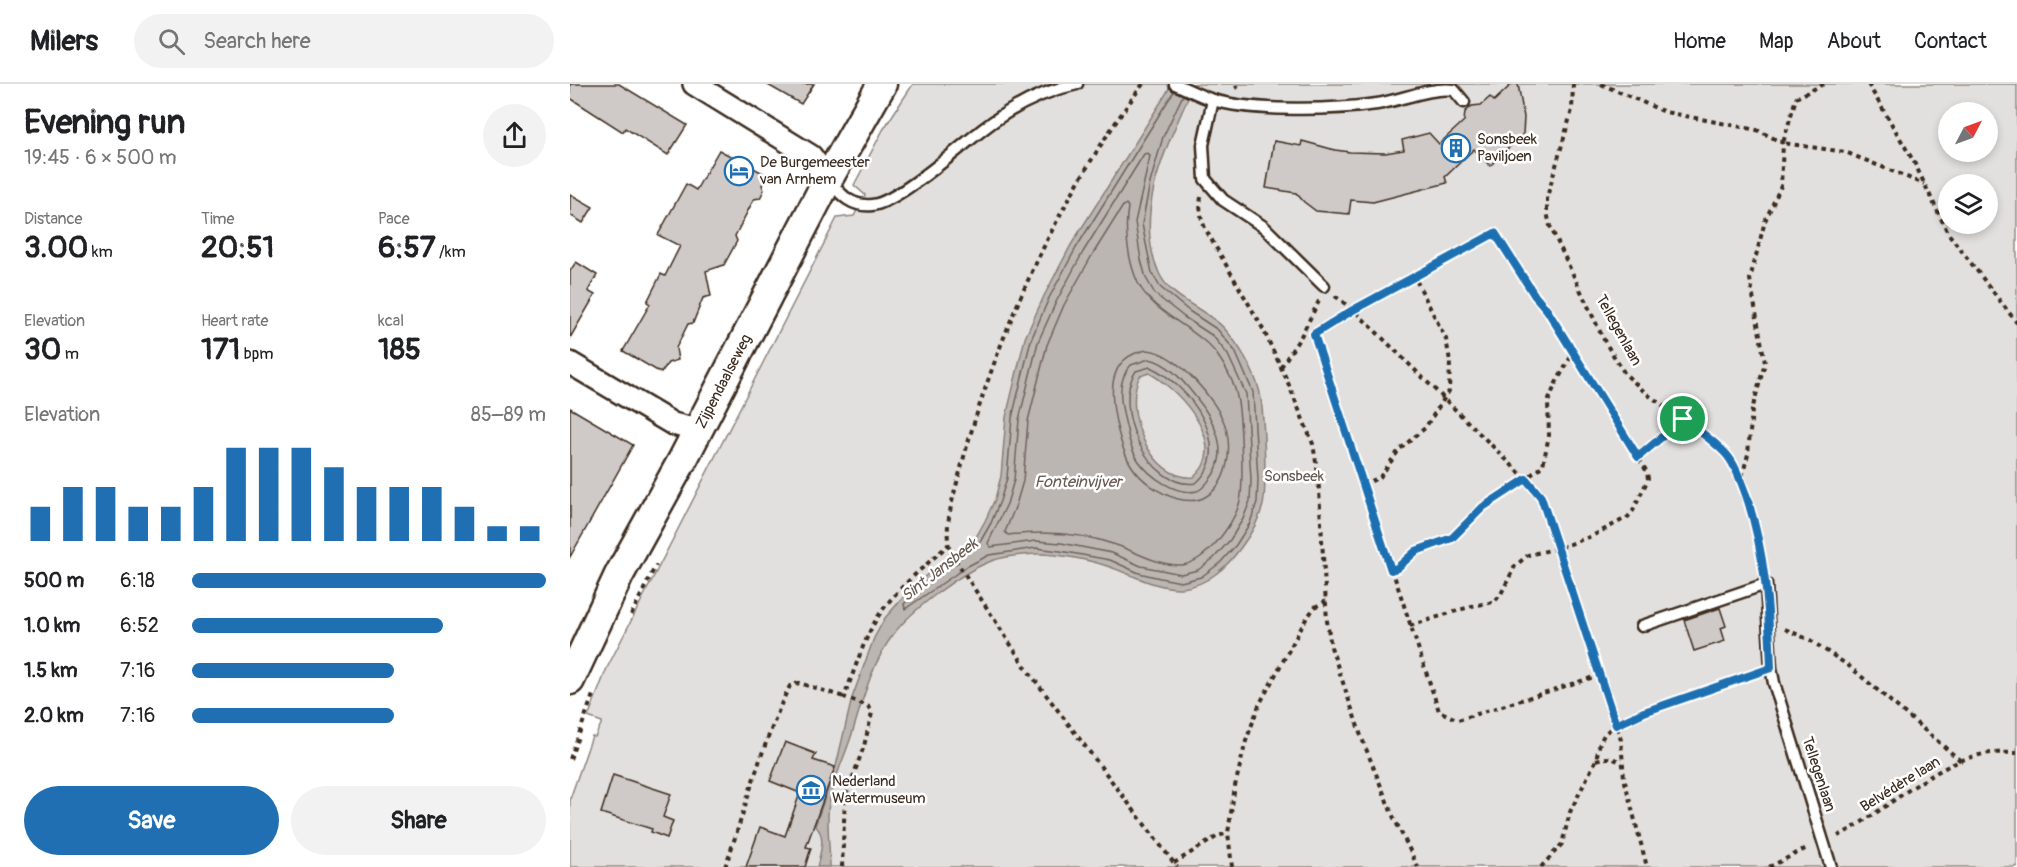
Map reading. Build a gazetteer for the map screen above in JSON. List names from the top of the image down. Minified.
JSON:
{"streets":{"main road":["Zijpendaalseweg"],"lane":["Tellegenlaan"],"path":["Belvédère laan"]},"crossings":[["Tellegenlaan","Belvédère laan"]],"water":["Fonteinvijver","Sint Jansbeek"],"parks":["Sonsbeek"],"places":{"building":["Sonsbeek Paviljoen"],"hotel":["De Burgemeester van Arnhem"],"museum":["Nederland Watermuseum"]},"north":"top right","page":{"header":"Milers","search":"Search here","nav":["Home","Map","About","Contact"],"heading":["Evening run","19:45 · 6 × 500 m"],"stats":[["Distance","3.00 km"],["Time","20:51"],["Pace","6:57 /km"],["Elevation","30 m"],["Heart rate","171 bpm"],["kcal","185"]],"chart":["Elevation","85–89 m"],"list":[{"name":"500 m","note":"6:18"},{"name":"1.0 km","note":"6:52"},{"name":"1.5 km","note":"7:16"},{"name":"2.0 km","note":"7:16"}],"buttons":["Save","Share"]}}
